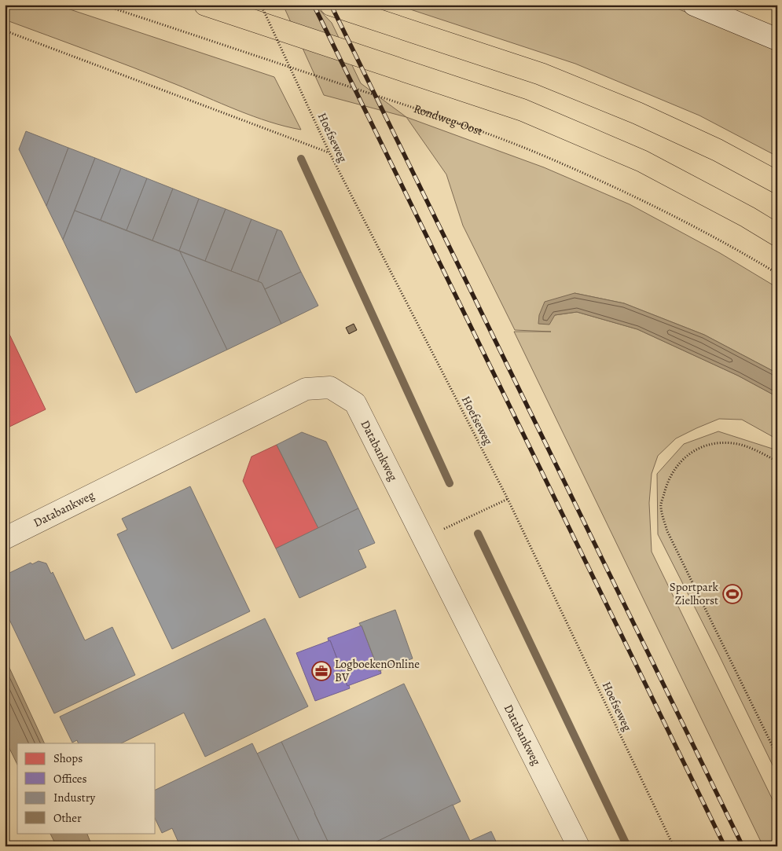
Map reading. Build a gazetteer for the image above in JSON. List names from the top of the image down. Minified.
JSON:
{"streets":{"street":["Databankweg"],"path":["Rondweg-Oost","Hoefseweg"]},"places":{"sports":["Sportpark Zielhorst"],"office":["LogboekenOnline BV"]},"legend":["Shops","Offices","Industry","Other"]}
